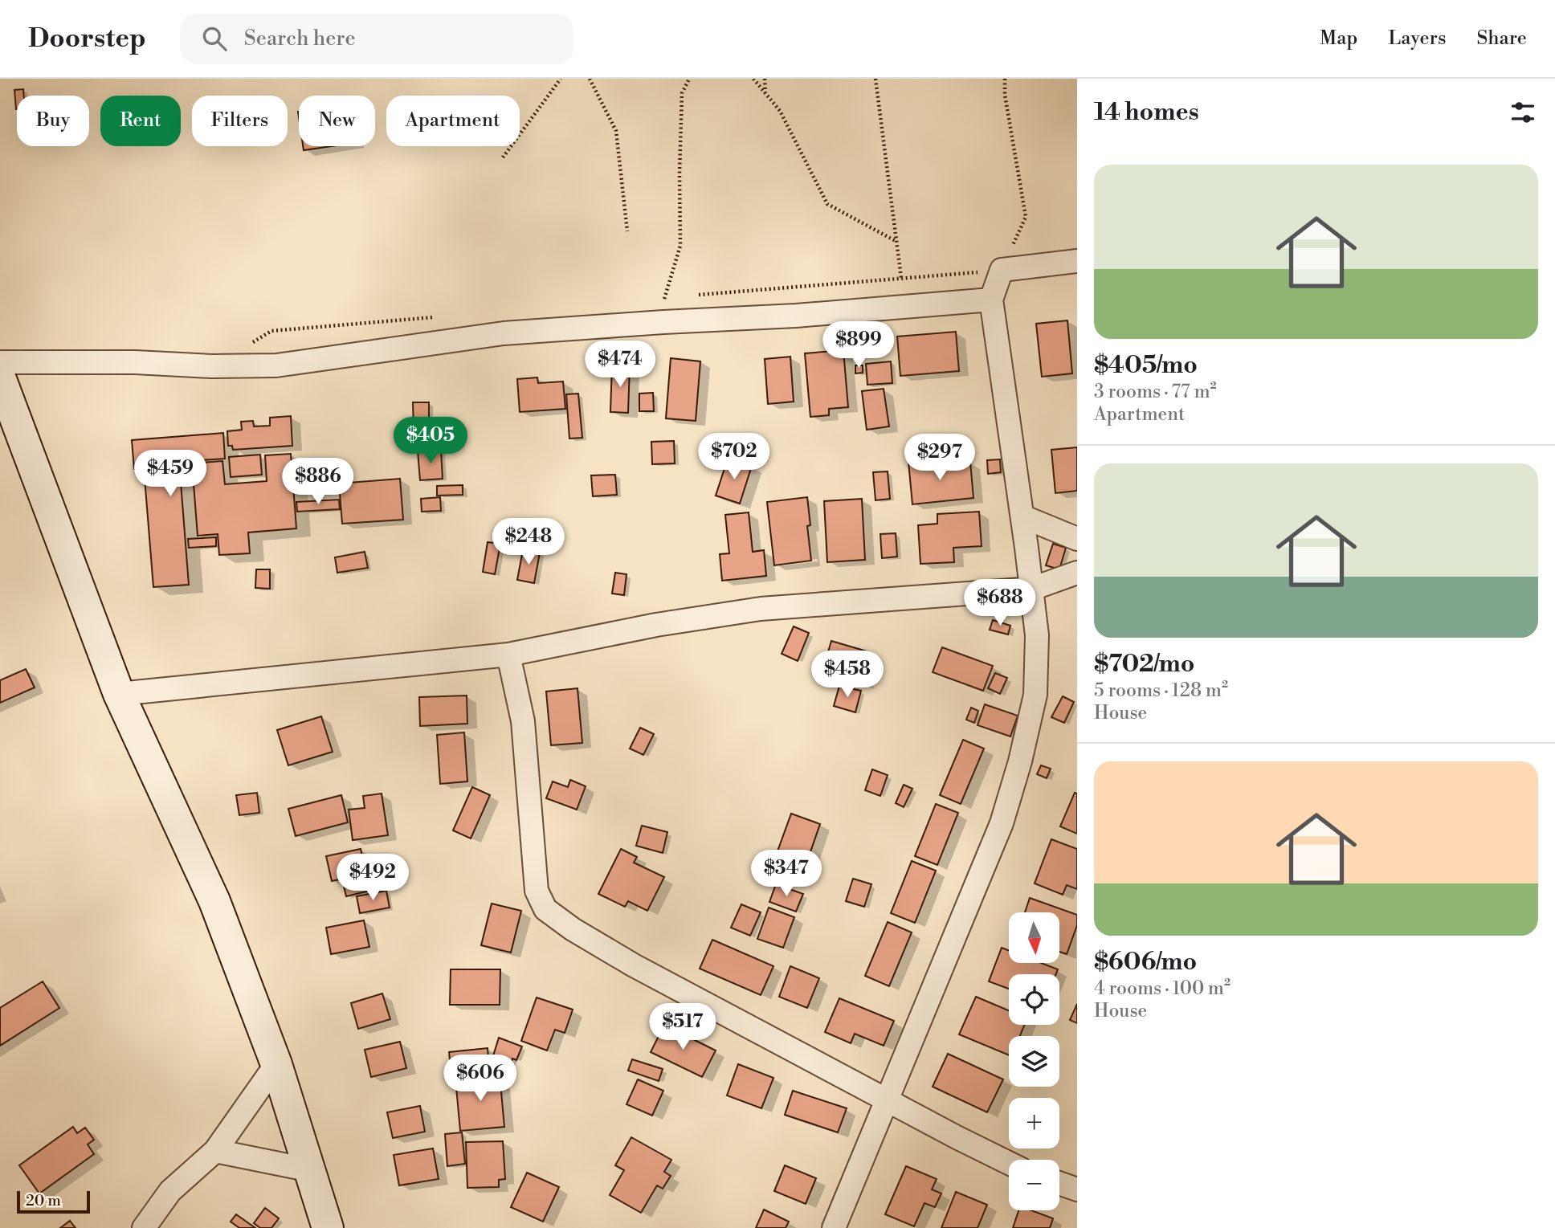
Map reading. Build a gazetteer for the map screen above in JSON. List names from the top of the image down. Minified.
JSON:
{"scale_bar":"20 m","north":"bottom","page":{"header":"Doorstep","search":"Search here","nav":["Map","Layers","Share"],"heading":"14 homes","chip":["Buy","Rent","Filters","New","Apartment"],"list":[{"name":"$405/mo","note":"3 rooms · 77 m² · Apartment"},{"name":"$702/mo","note":"5 rooms · 128 m² · House"},{"name":"$606/mo","note":"4 rooms · 100 m² · House"}],"price":["$899","$474","$405","$702","$297","$459","$886","$248","$688","$458","$347","$492","$517","$606"],"map_buttons":["+","−"],"scale":"20 m"}}
